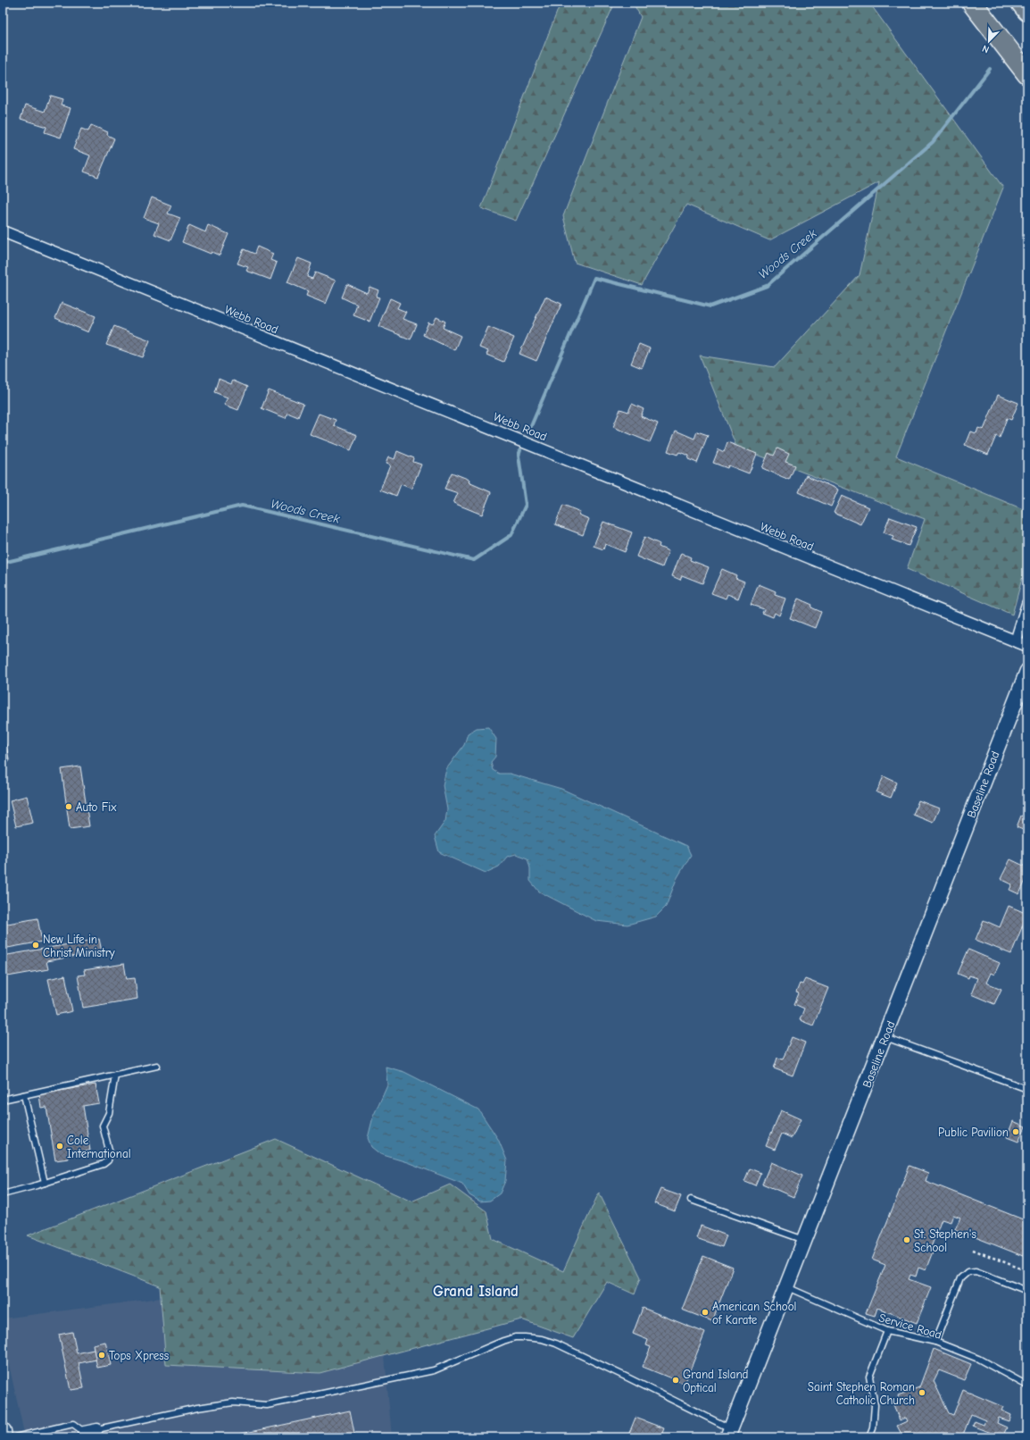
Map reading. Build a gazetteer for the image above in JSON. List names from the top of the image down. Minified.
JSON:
{"streets":{"street":["Webb Road","Baseline Road"],"lane":["Service Road"]},"crossings":[["Baseline Road","Service Road"]],"districts":["Grand Island"],"water":["Woods Creek"],"places":["Auto Fix","New Life in Christ Ministry","Public Pavilion","Cole International","St. Stephen's School","American School of Karate","Tops Xpress","Grand Island Optical","Saint Stephen Roman Catholic Church"],"north":"bottom left"}
